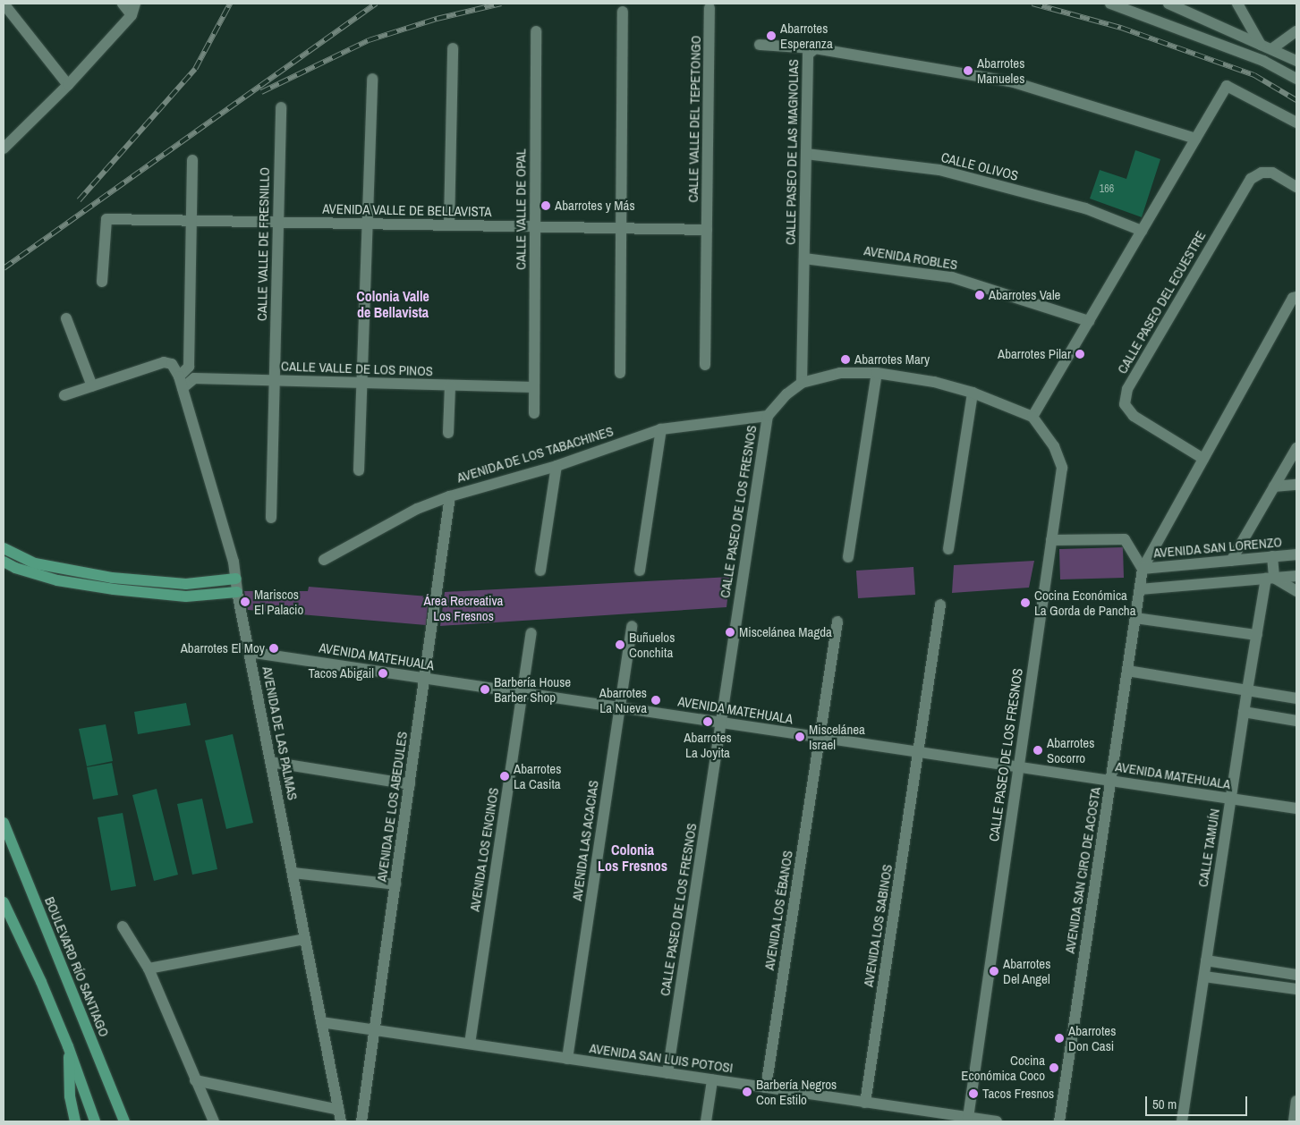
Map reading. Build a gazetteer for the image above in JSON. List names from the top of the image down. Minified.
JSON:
{"streets":{"main road":["BOULEVARD RÍO SANTIAGO"],"street":["CALLE VALLE DEL TEPETONGO","CALLE PASEO DE LAS MAGNOLIAS","CALLE OLIVOS","CALLE VALLE DE OPAL","AVENIDA VALLE DE BELLAVISTA","CALLE VALLE DE FRESNILLO","AVENIDA ROBLES","CALLE PASEO DEL ECUESTRE","CALLE VALLE DE LOS PINOS","AVENIDA DE LOS TABACHINES","CALLE PASEO DE LOS FRESNOS","AVENIDA SAN LORENZO","AVENIDA MATEHUALA","AVENIDA DE LAS PALMAS","AVENIDA DE LOS ABEDULES","AVENIDA LAS ACACIAS","CALLE TAMUÍN","AVENIDA LOS ENCINOS","AVENIDA SAN CIRO DE ACOSTA","AVENIDA LOS ÉBANOS","AVENIDA LOS SABINOS","AVENIDA SAN LUIS POTOSI"]},"crossings":[["CALLE VALLE DEL TEPETONGO","AVENIDA VALLE DE BELLAVISTA"],["CALLE PASEO DE LAS MAGNOLIAS","CALLE OLIVOS"],["CALLE PASEO DE LAS MAGNOLIAS","AVENIDA ROBLES"],["CALLE PASEO DE LAS MAGNOLIAS","CALLE PASEO DE LOS FRESNOS"],["CALLE VALLE DE OPAL","AVENIDA VALLE DE BELLAVISTA"],["CALLE VALLE DE OPAL","CALLE VALLE DE LOS PINOS"],["AVENIDA VALLE DE BELLAVISTA","CALLE VALLE DE FRESNILLO"],["CALLE VALLE DE FRESNILLO","CALLE VALLE DE LOS PINOS"],["CALLE VALLE DE LOS PINOS","AVENIDA DE LAS PALMAS"],["AVENIDA DE LOS TABACHINES","CALLE PASEO DE LOS FRESNOS"],["AVENIDA DE LOS TABACHINES","AVENIDA DE LOS ABEDULES"],["CALLE PASEO DE LOS FRESNOS","AVENIDA SAN LORENZO"],["CALLE PASEO DE LOS FRESNOS","AVENIDA MATEHUALA"],["CALLE PASEO DE LOS FRESNOS","AVENIDA SAN LUIS POTOSI"],["AVENIDA SAN LORENZO","CALLE TAMUÍN"],["AVENIDA SAN LORENZO","AVENIDA SAN CIRO DE ACOSTA"],["AVENIDA MATEHUALA","AVENIDA DE LAS PALMAS"],["AVENIDA MATEHUALA","AVENIDA DE LOS ABEDULES"],["AVENIDA MATEHUALA","AVENIDA LAS ACACIAS"],["AVENIDA MATEHUALA","CALLE TAMUÍN"],["AVENIDA MATEHUALA","AVENIDA LOS ENCINOS"],["AVENIDA MATEHUALA","AVENIDA SAN CIRO DE ACOSTA"],["AVENIDA MATEHUALA","AVENIDA LOS ÉBANOS"],["AVENIDA MATEHUALA","AVENIDA LOS SABINOS"],["AVENIDA DE LAS PALMAS","AVENIDA SAN LUIS POTOSI"],["AVENIDA DE LOS ABEDULES","AVENIDA SAN LUIS POTOSI"],["AVENIDA LAS ACACIAS","AVENIDA SAN LUIS POTOSI"],["AVENIDA LOS ENCINOS","AVENIDA SAN LUIS POTOSI"],["AVENIDA LOS ÉBANOS","AVENIDA SAN LUIS POTOSI"],["AVENIDA LOS SABINOS","AVENIDA SAN LUIS POTOSI"]],"districts":["Colonia Valle de Bellavista","Colonia Los Fresnos"],"parks":["Área Recreativa Los Fresnos"],"places":["Abarrotes Esperanza","Abarrotes Manueles","Abarrotes y Más","Abarrotes Vale","Abarrotes Pilar","Abarrotes Mary","Mariscos El Palacio","Cocina Económica La Gorda de Pancha","Miscelánea Magda","Buñuelos Conchita","Abarrotes El Moy","Tacos Abigail","Barbería House Barber Shop","Abarrotes La Nueva","Abarrotes La Joyita","Miscelánea Israel","Abarrotes Socorro","Abarrotes La Casita","Abarrotes Del Angel","Abarrotes Don Casi","Cocina Económica Coco","Barbería Negros Con Estilo","Tacos Fresnos"],"house_numbers":["166"],"scale_bar":"50 m"}
